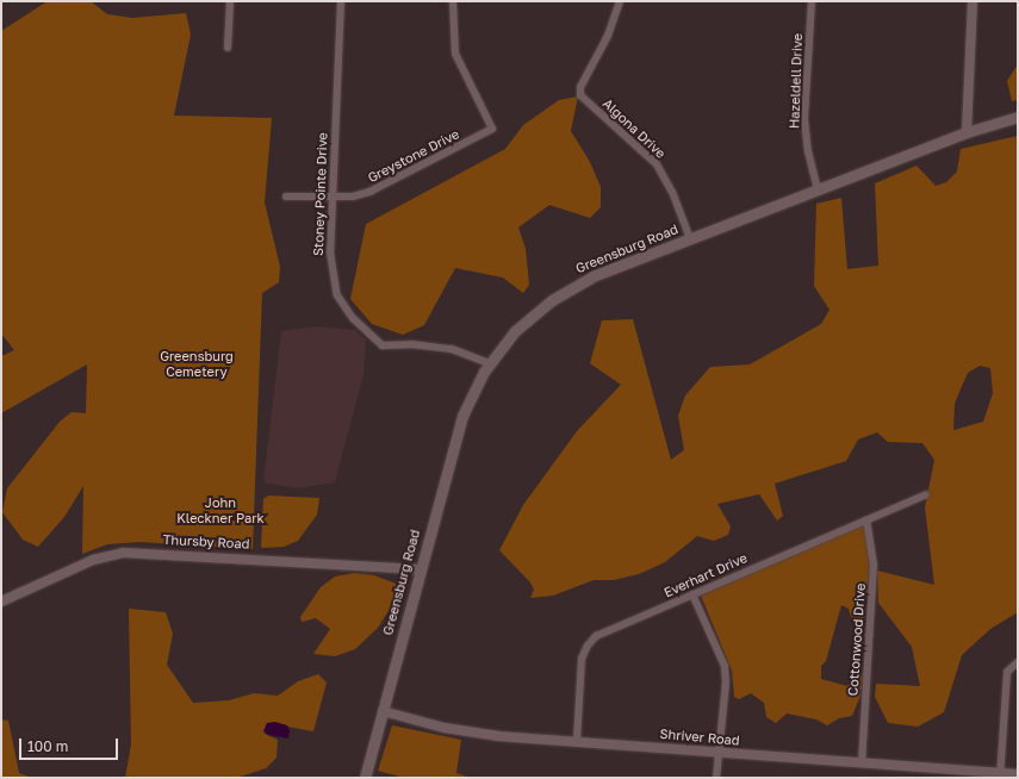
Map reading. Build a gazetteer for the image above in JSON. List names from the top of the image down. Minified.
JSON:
{"streets":{"main road":["Greensburg Road"],"street":["Hazeldell Drive","Algona Drive","Greystone Drive","Stoney Pointe Drive","Thursby Road","Everhart Drive","Cottonwood Drive","Shriver Road"]},"crossings":[["Hazeldell Drive","Greensburg Road"],["Algona Drive","Greensburg Road"],["Greystone Drive","Stoney Pointe Drive"],["Stoney Pointe Drive","Greensburg Road"],["Greensburg Road","Thursby Road"],["Greensburg Road","Shriver Road"],["Everhart Drive","Cottonwood Drive"],["Everhart Drive","Shriver Road"],["Cottonwood Drive","Shriver Road"]],"parks":["Greensburg Cemetery","John Kleckner Park"],"scale_bar":"100 m"}
